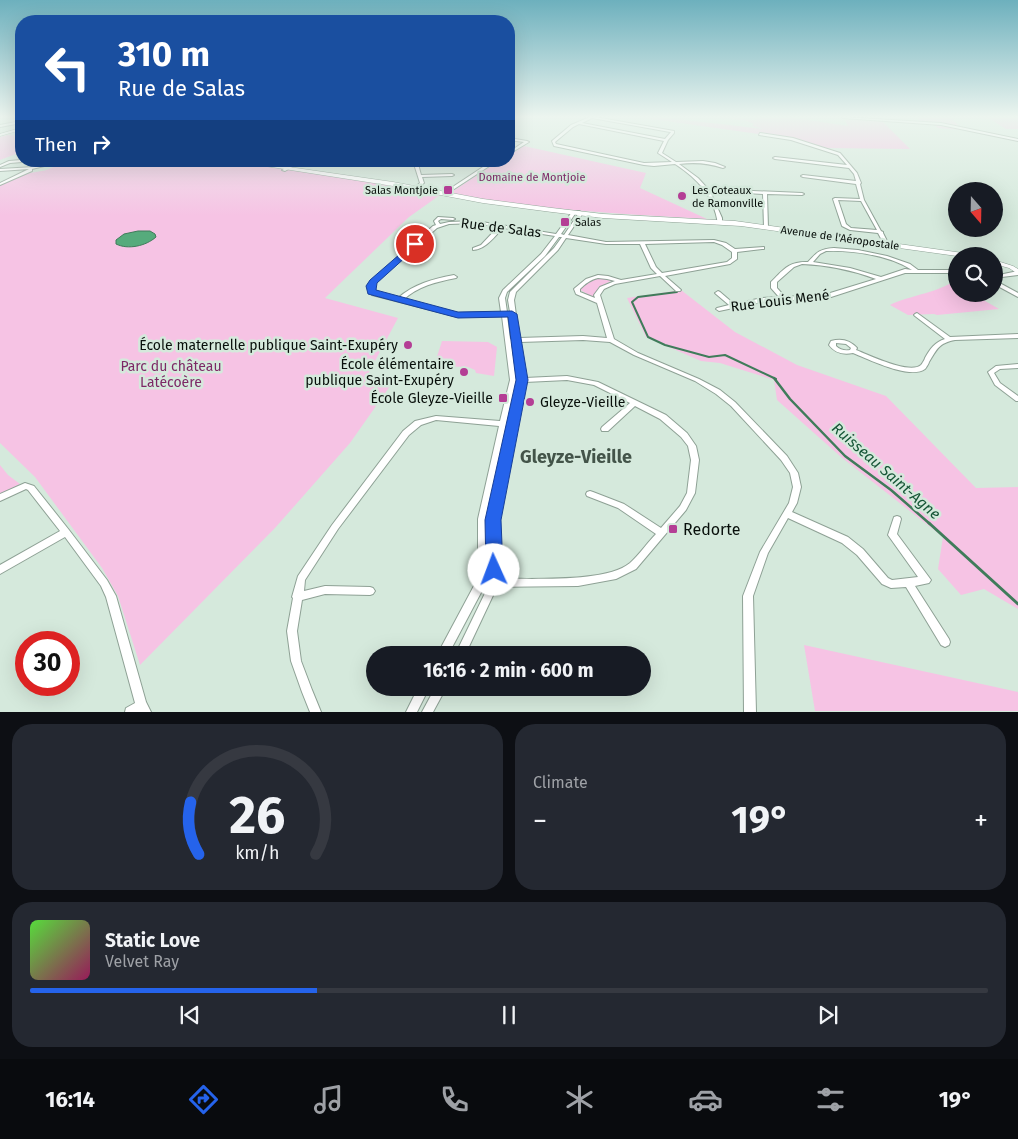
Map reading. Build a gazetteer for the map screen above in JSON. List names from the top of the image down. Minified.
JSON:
{"streets":{"street":["Rue de Salas","Avenue de l'Aéropostale","Rue Louis Mené"]},"districts":["Gleyze-Vieille"],"water":["Ruisseau Saint-Agne"],"parks":["Domaine de Montjoie","Parc du château Latécoère"],"places":{"transit":["Salas Montjoie","Salas","École Gleyze-Vieille","Redorte"],"other":["Les Coteaux de Ramonville","École maternelle publique Saint-Exupéry","École élémentaire publique Saint-Exupéry","Gleyze-Vieille"]},"north":"bottom","page":{"turn":["310 m","Rue de Salas"],"then":"Then","limit":"30","trip":"16:16 · 2 min · 600 m","tile":"Climate","heat":["−","19°","+"],"song":["Static Love","Velvet Ray"],"tabs":["16:14","19°"],"gauge":["26","km/h"]}}
